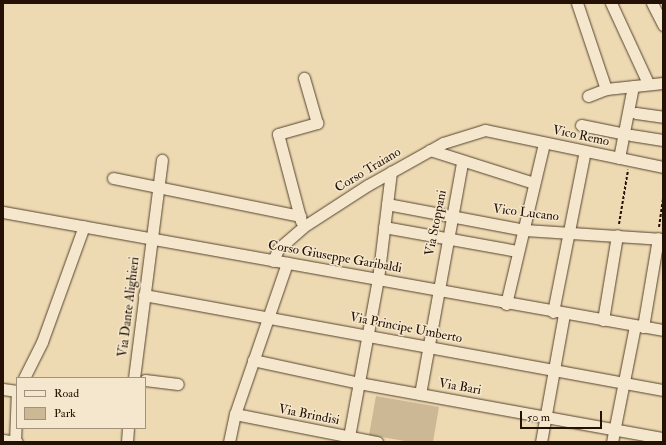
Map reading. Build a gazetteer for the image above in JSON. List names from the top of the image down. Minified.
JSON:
{"streets":{"street":["Vico Remo","Corso Traiano","Vico Lucano","Via Stoppani","Corso Giuseppe Garibaldi","Via Dante Alighieri","Via Principe Umberto","Via Bari","Via Brindisi"]},"crossings":[["Vico Remo","Corso Traiano"],["Corso Traiano","Corso Giuseppe Garibaldi"],["Vico Lucano","Via Stoppani"],["Via Stoppani","Corso Giuseppe Garibaldi"],["Via Stoppani","Via Principe Umberto"],["Via Stoppani","Via Bari"],["Corso Giuseppe Garibaldi","Via Dante Alighieri"],["Via Dante Alighieri","Via Principe Umberto"]],"legend":["Road","Park"],"scale_bar":"50 m"}
